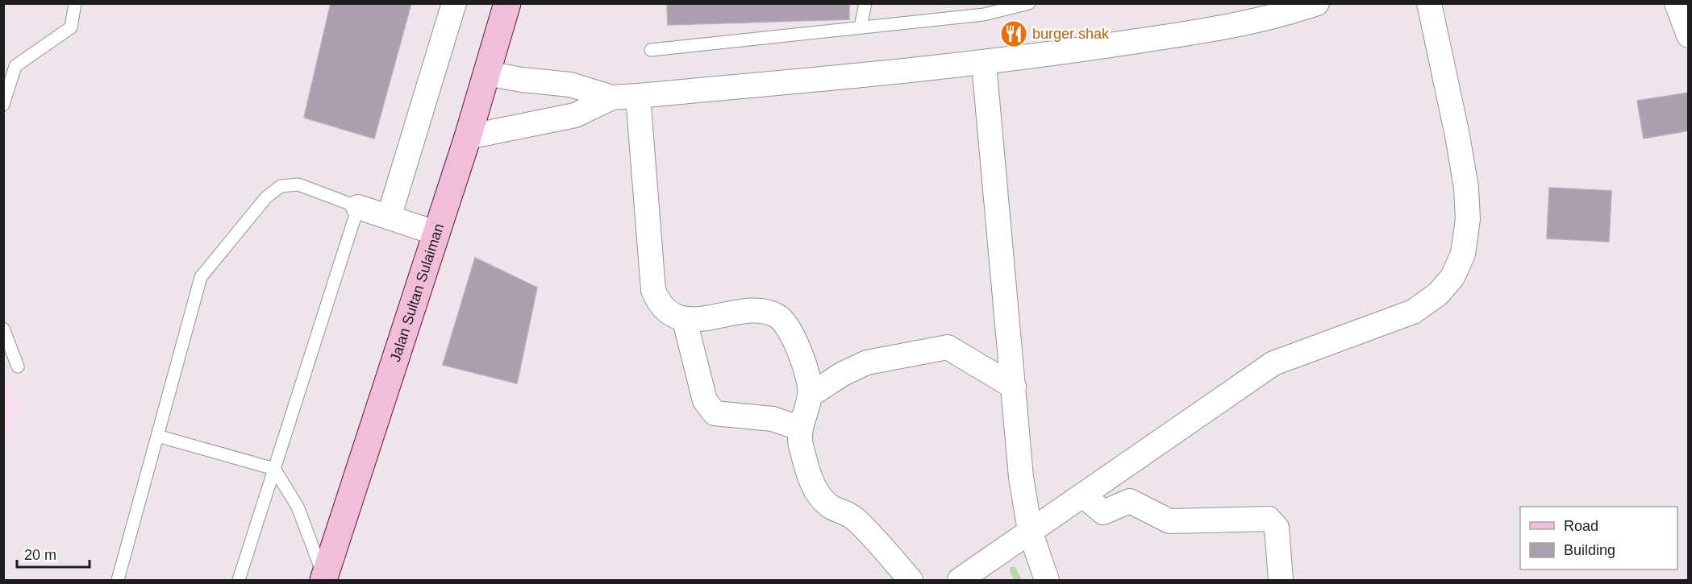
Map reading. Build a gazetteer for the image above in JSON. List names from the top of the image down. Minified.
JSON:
{"streets":{"street":["Jalan Sultan Sulaiman"]},"places":{"restaurant":["burger shak"]},"legend":["Road","Building"],"scale_bar":"20 m"}
